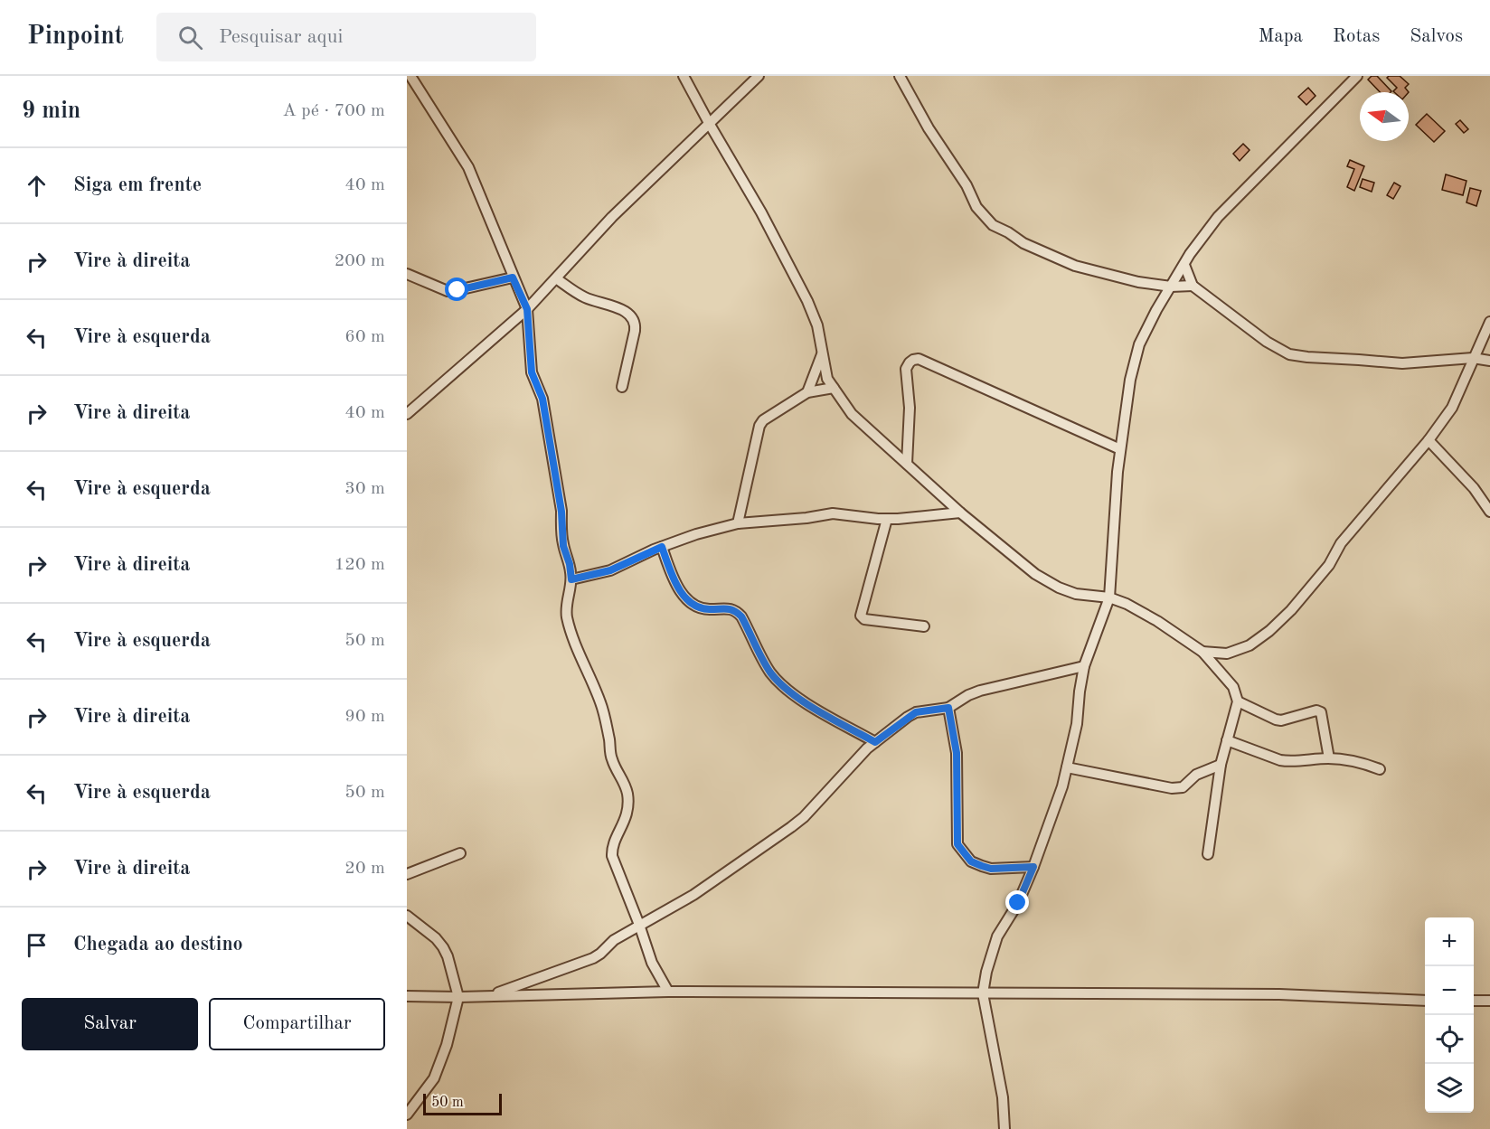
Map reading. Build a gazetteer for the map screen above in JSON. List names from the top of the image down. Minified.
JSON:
{"scale_bar":"50 m","north":"left","page":{"header":"Pinpoint","search":"Pesquisar aqui","nav":["Mapa","Rotas","Salvos"],"heading":["9 min","A pé · 700 m"],"list":[["Siga em frente","40 m"],["Vire à direita","200 m"],["Vire à esquerda","60 m"],["Vire à direita","40 m"],["Vire à esquerda","30 m"],["Vire à direita","120 m"],["Vire à esquerda","50 m"],["Vire à direita","90 m"],["Vire à esquerda","50 m"],["Vire à direita","20 m"],"Chegada ao destino"],"map_buttons":["+","−"],"buttons":["Salvar","Compartilhar"],"scale":"50 m"}}
